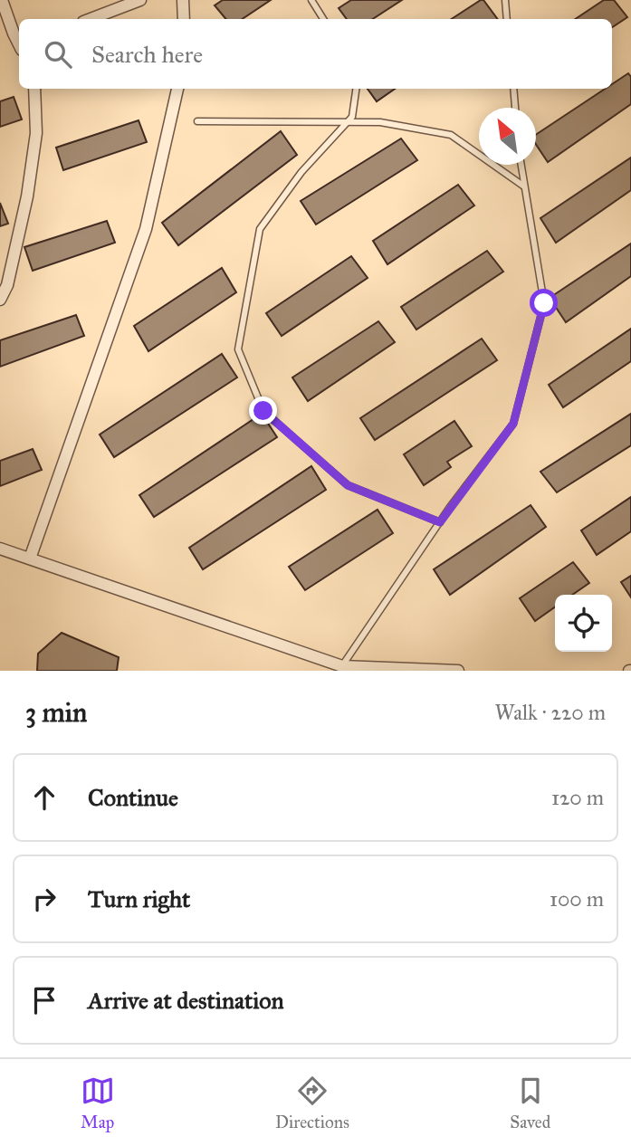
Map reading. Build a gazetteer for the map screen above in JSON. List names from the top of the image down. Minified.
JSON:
{"north":"top left","page":{"search":"Search here","heading":["3 min","Walk · 220 m"],"list":[["Continue","120 m"],["Turn right","100 m"],"Arrive at destination"],"nav":["Map","Directions","Saved"]}}
